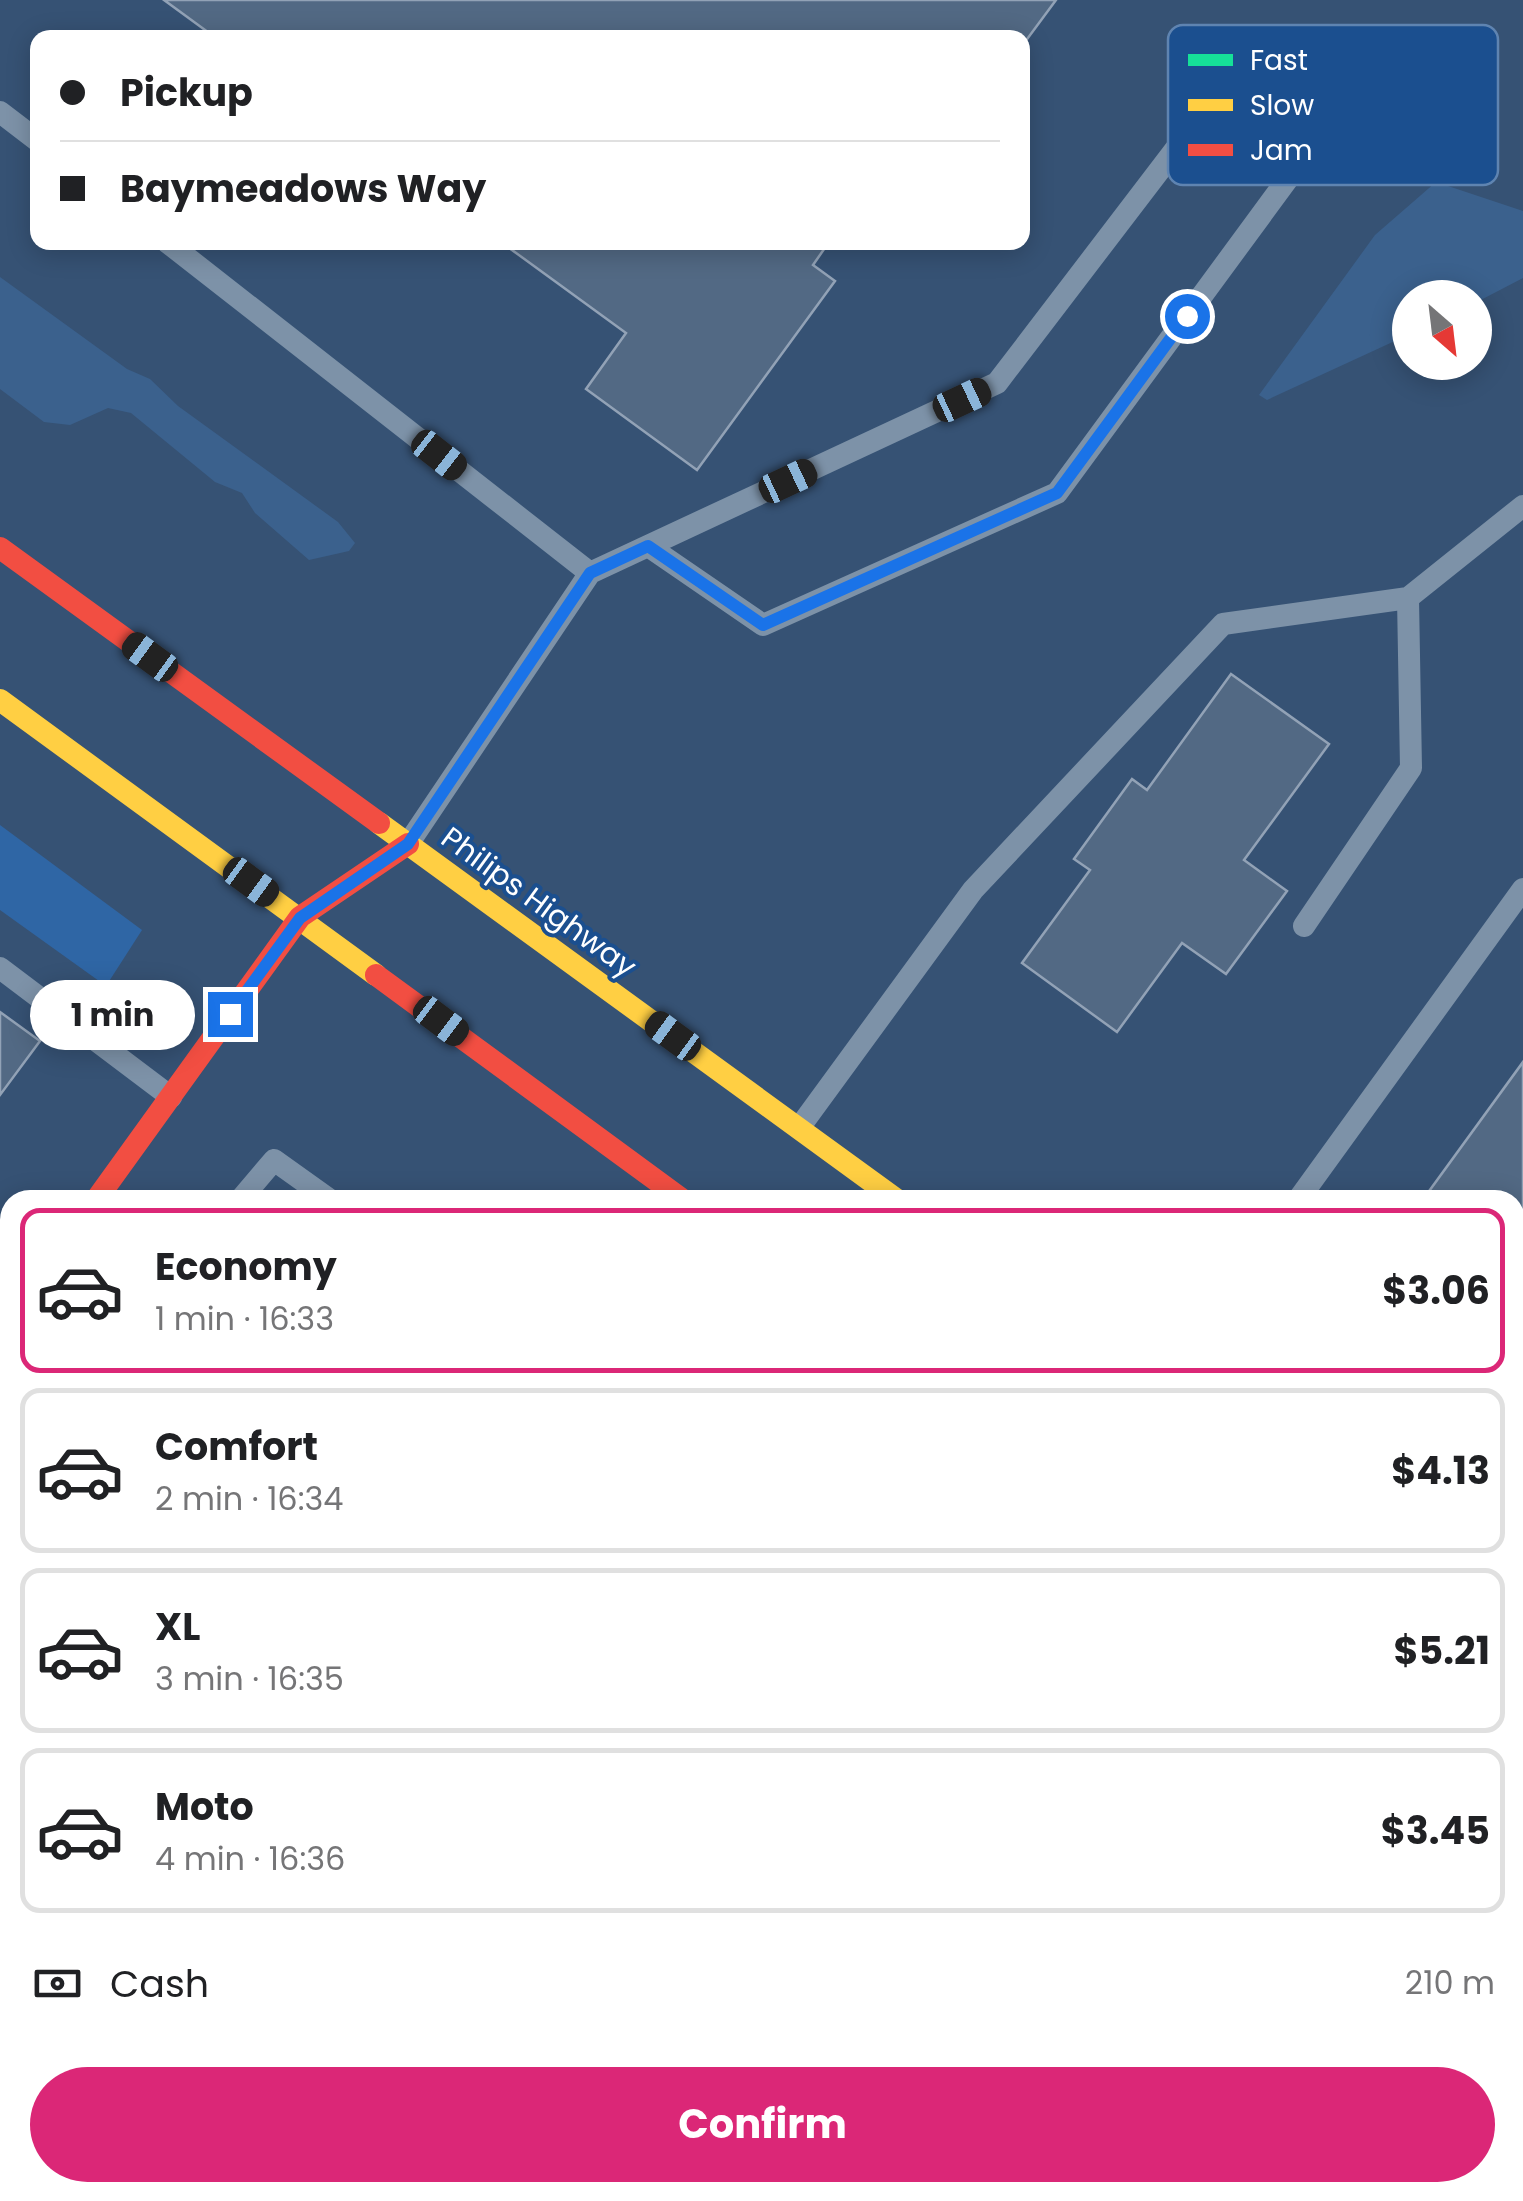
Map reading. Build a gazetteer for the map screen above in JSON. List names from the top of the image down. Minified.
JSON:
{"streets":{"main road":["Philips Highway"]},"legend":["Fast","Slow","Jam"],"north":"bottom right","page":{"banner":["Pickup","Baymeadows Way"],"bubble":"1 min","list":[{"name":"Economy","note":"1 min · 16:33","value":"$3.06"},{"name":"Comfort","note":"2 min · 16:34","value":"$4.13"},{"name":"XL","note":"3 min · 16:35","value":"$5.21"},{"name":"Moto","note":"4 min · 16:36","value":"$3.45"}],"pay":["Cash","210 m"],"buttons":"Confirm"}}
